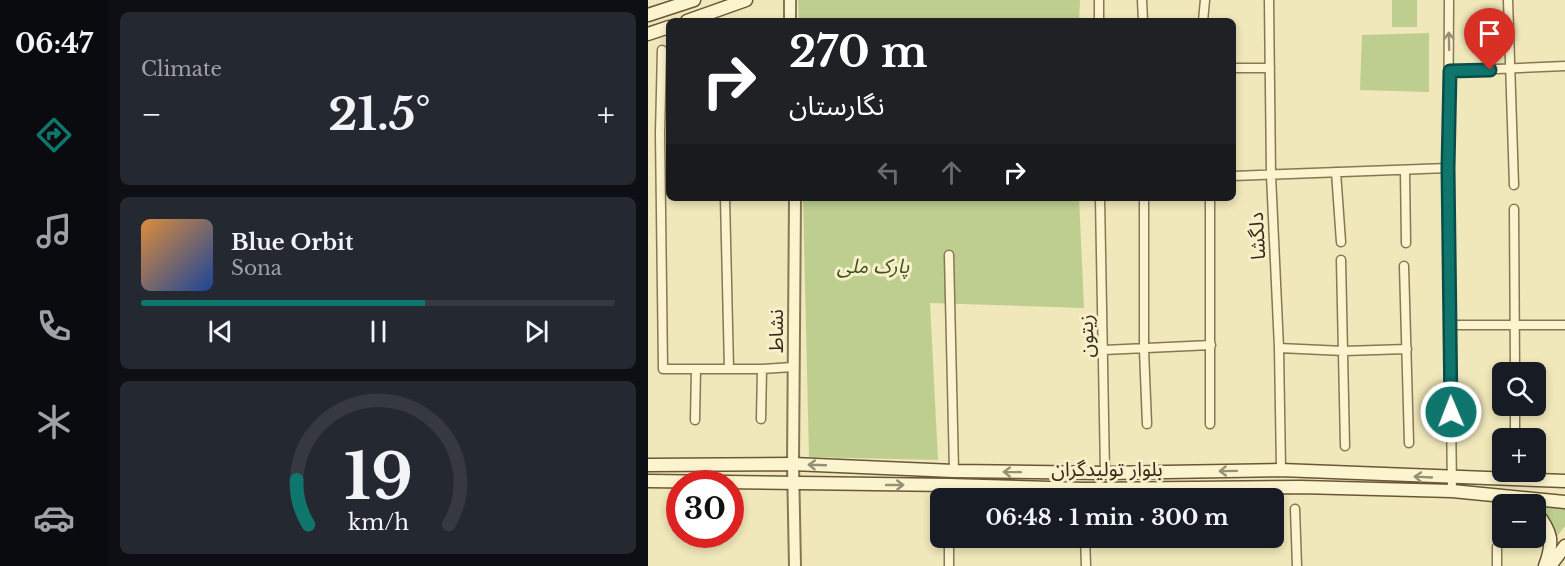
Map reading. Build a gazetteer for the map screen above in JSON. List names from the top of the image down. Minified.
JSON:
{"streets":{"main road":["بلوار تولیدگران"],"street":["دلگشا","نشاط","زیتون"]},"crossings":[["دلگشا","بلوار تولیدگران"],["نشاط","بلوار تولیدگران"],["زیتون","بلوار تولیدگران"]],"parks":["پارک ملی"],"page":{"tabs":"06:47","tile":"Climate","turn":["270 m","نگارستان"],"heat":["−","21.5°","+"],"song":["Blue Orbit","Sona"],"map_buttons":["+","−"],"limit":"30","trip":"06:48 · 1 min · 300 m","gauge":["19","km/h"]}}
